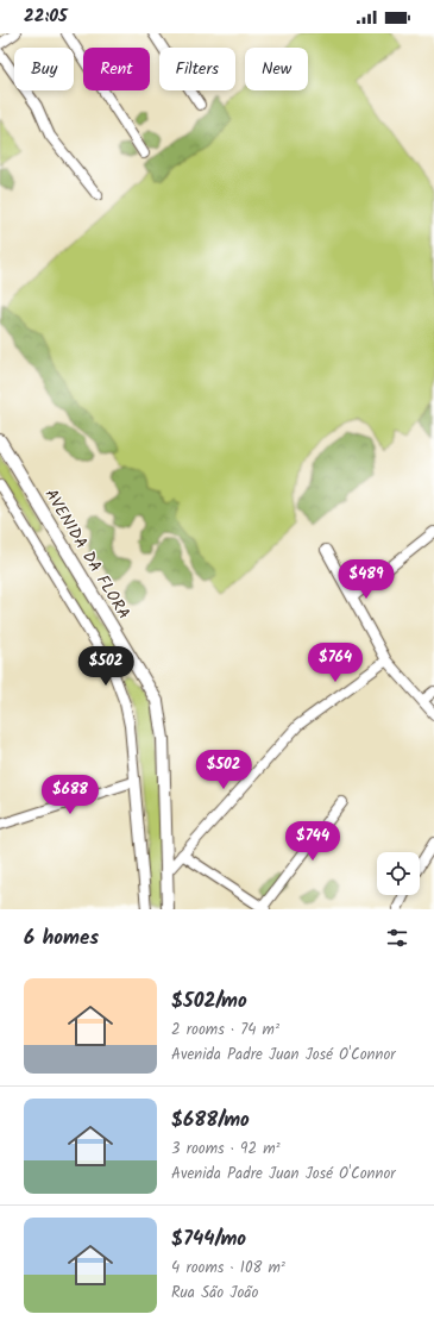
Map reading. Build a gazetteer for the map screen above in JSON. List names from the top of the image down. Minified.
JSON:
{"streets":{"main road":["AVENIDA DA FLORA"]},"page":{"status":"22:05","chip":["Buy","Rent","Filters","New"],"price":["$489","$764","$502","$502","$688","$744"],"heading":"6 homes","list":[{"name":"$502/mo","note":"2 rooms · 74 m² · Avenida Padre Juan José O'Connor"},{"name":"$688/mo","note":"3 rooms · 92 m² · Avenida Padre Juan José O'Connor"},{"name":"$744/mo","note":"4 rooms · 108 m² · Rua São João"}]}}
